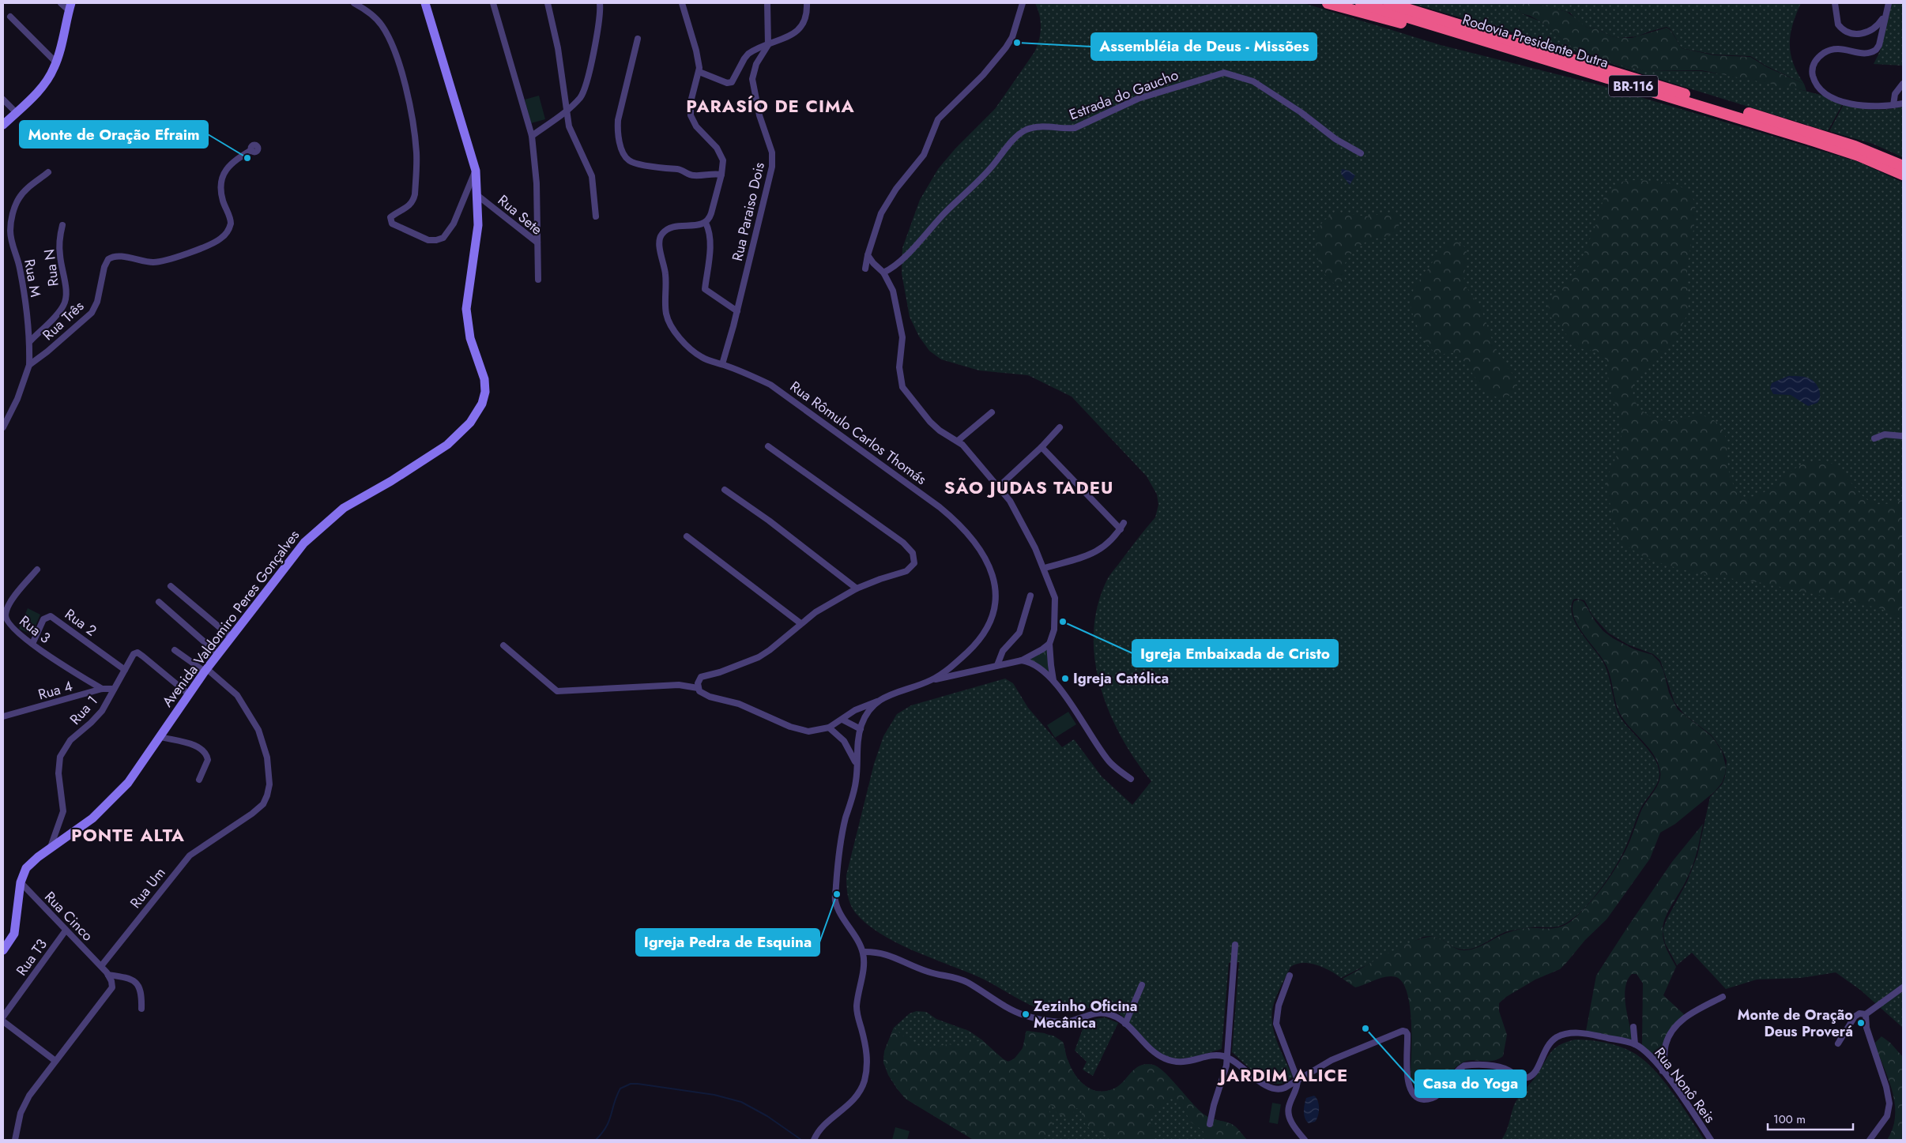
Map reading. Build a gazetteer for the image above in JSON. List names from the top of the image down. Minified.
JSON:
{"streets":{"highway":["Rodovia Presidente Dutra","BR-116"],"street":["Estrada do Gaucho","Rua Paraiso Dois","Rua Sete","Rua N","Rua M","Rua Três","Rua Rômulo Carlos Thomás","Avenida Valdomiro Peres Gonçalves","Rua 2","Rua 3","Rua 4","Rua 1","Rua Um","Rua Cinco","Rua T3","Rua Nonô Reis"]},"crossings":[["Rua Paraiso Dois","Rua Rômulo Carlos Thomás"],["Rua Sete","Avenida Valdomiro Peres Gonçalves"],["Rua N","Rua M"],["Rua M","Rua Três"],["Avenida Valdomiro Peres Gonçalves","Rua 1"],["Avenida Valdomiro Peres Gonçalves","Rua Um"],["Avenida Valdomiro Peres Gonçalves","Rua Cinco"],["Rua 2","Rua 3"],["Rua 2","Rua 1"],["Rua 3","Rua 4"],["Rua 4","Rua 1"],["Rua Um","Rua Cinco"],["Rua Cinco","Rua T3"]],"districts":["PARASÍO DE CIMA","SÃO JUDAS TADEU","PONTE ALTA","JARDIM ALICE"],"places":["Assembléia de Deus - Missões","Monte de Oração Efraim","Igreja Embaixada de Cristo","Igreja Católica","Igreja Pedra de Esquina","Zezinho Oficina Mecânica","Monte de Oração Deus Proverá","Casa do Yoga"],"scale_bar":"100 m"}
